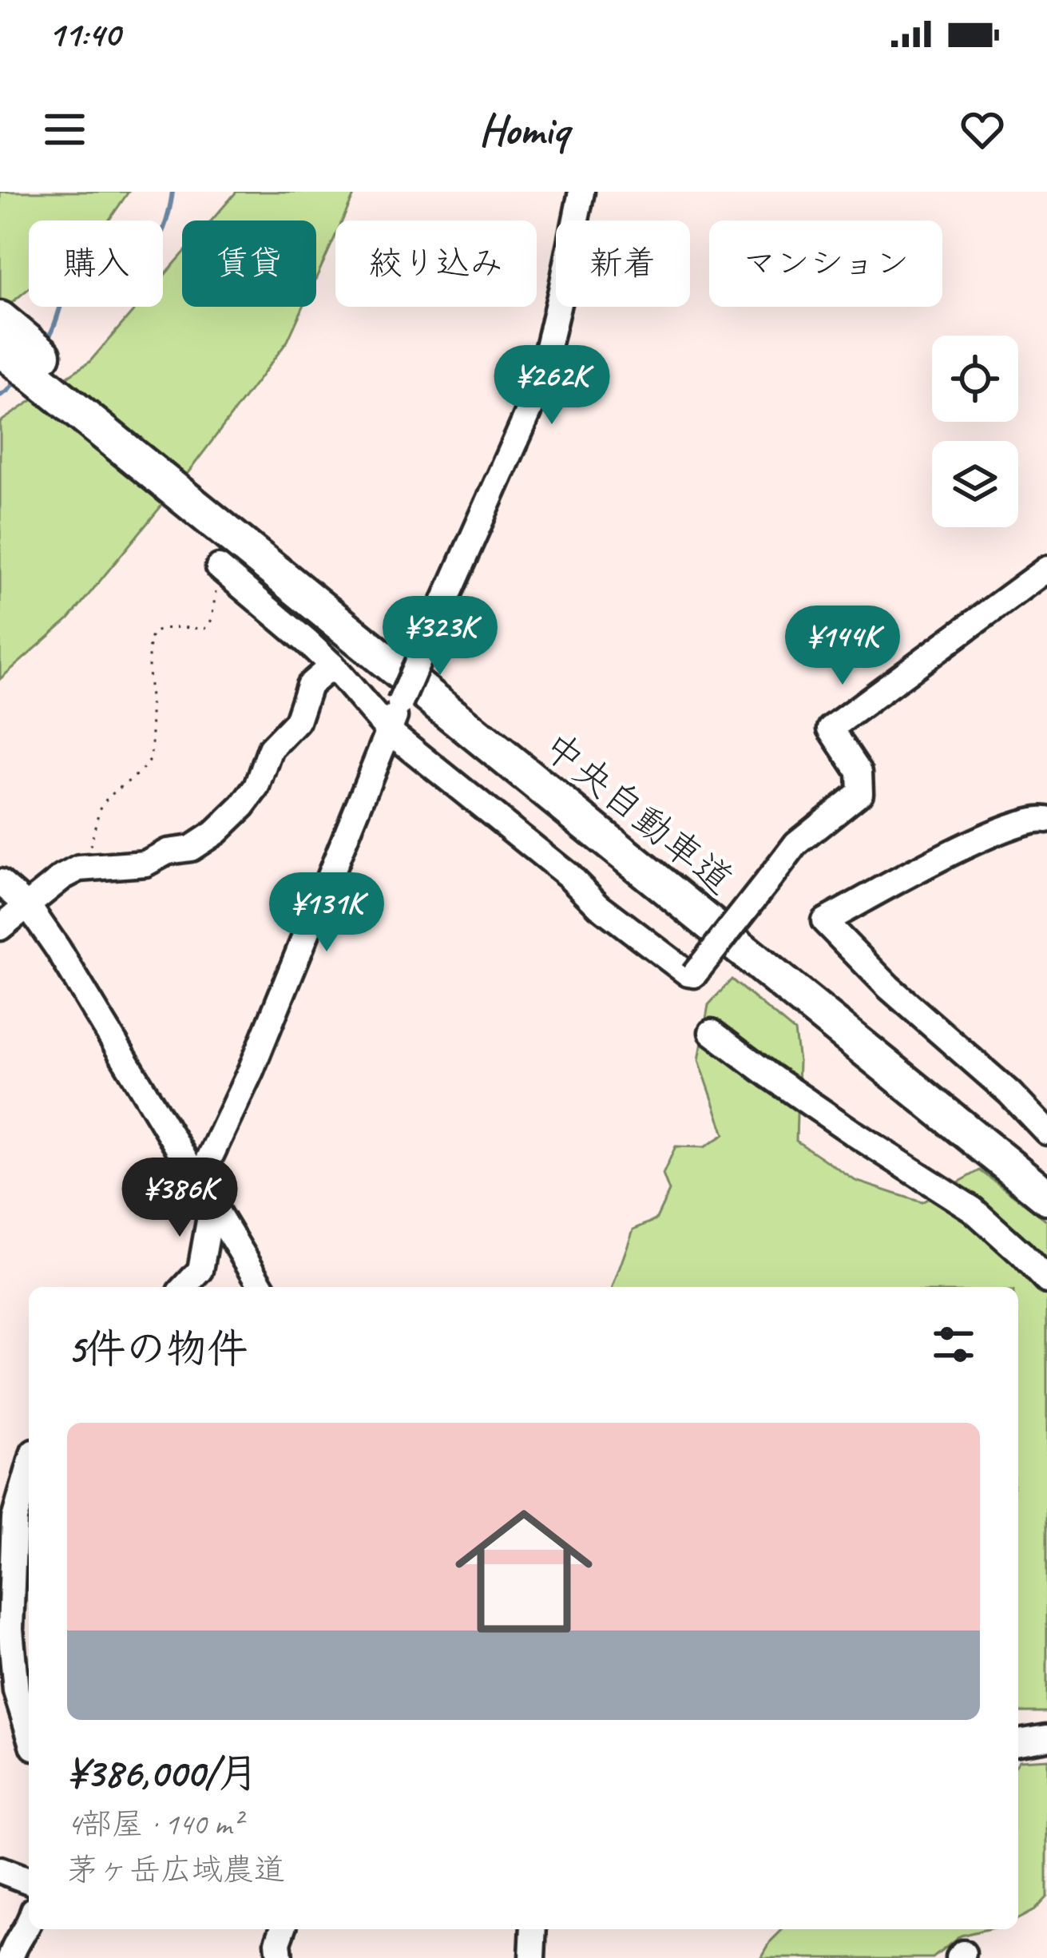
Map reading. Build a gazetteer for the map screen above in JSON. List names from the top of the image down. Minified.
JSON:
{"streets":{"highway":["中央自動車道"]},"page":{"status":"11:40","header":"Homiq","chip":["購入","賃貸","絞り込み","新着","マンション"],"price":["¥262K","¥323K","¥144K","¥131K","¥386K"],"heading":"5件の物件","list":[{"name":"¥386,000/月","note":"4部屋 · 140 m² · 茅ヶ岳広域農道"}]}}
